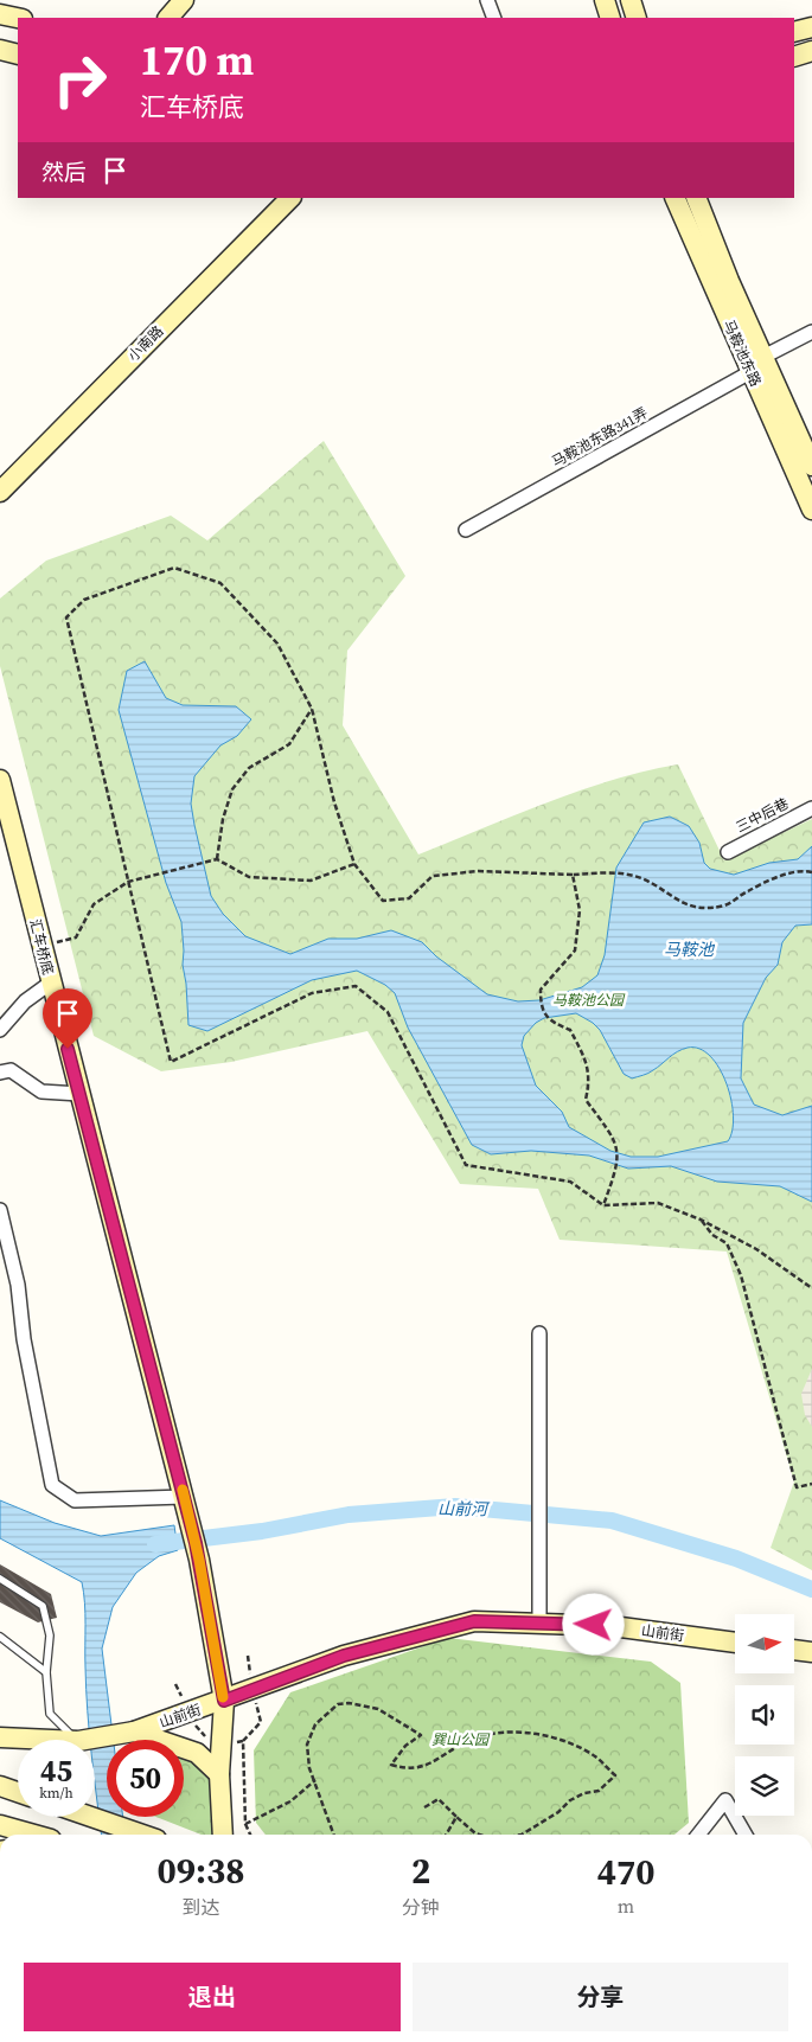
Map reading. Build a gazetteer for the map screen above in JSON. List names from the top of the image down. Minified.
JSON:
{"streets":{"main road":["小南路","马鞍池东路","汇车桥底","山前街"],"street":["马鞍池东路341弄","三中后巷"]},"crossings":[["马鞍池东路","马鞍池东路341弄"],["汇车桥底","山前街"]],"water":["马鞍池","山前河"],"parks":["马鞍池公园","巽山公园"],"north":"right","page":{"turn":["170 m","汇车桥底"],"then":"然后","speed":"45 km/h","limit":"50","eta":["09:38","到达","2","分钟","470","m"],"buttons":["退出","分享"]}}
